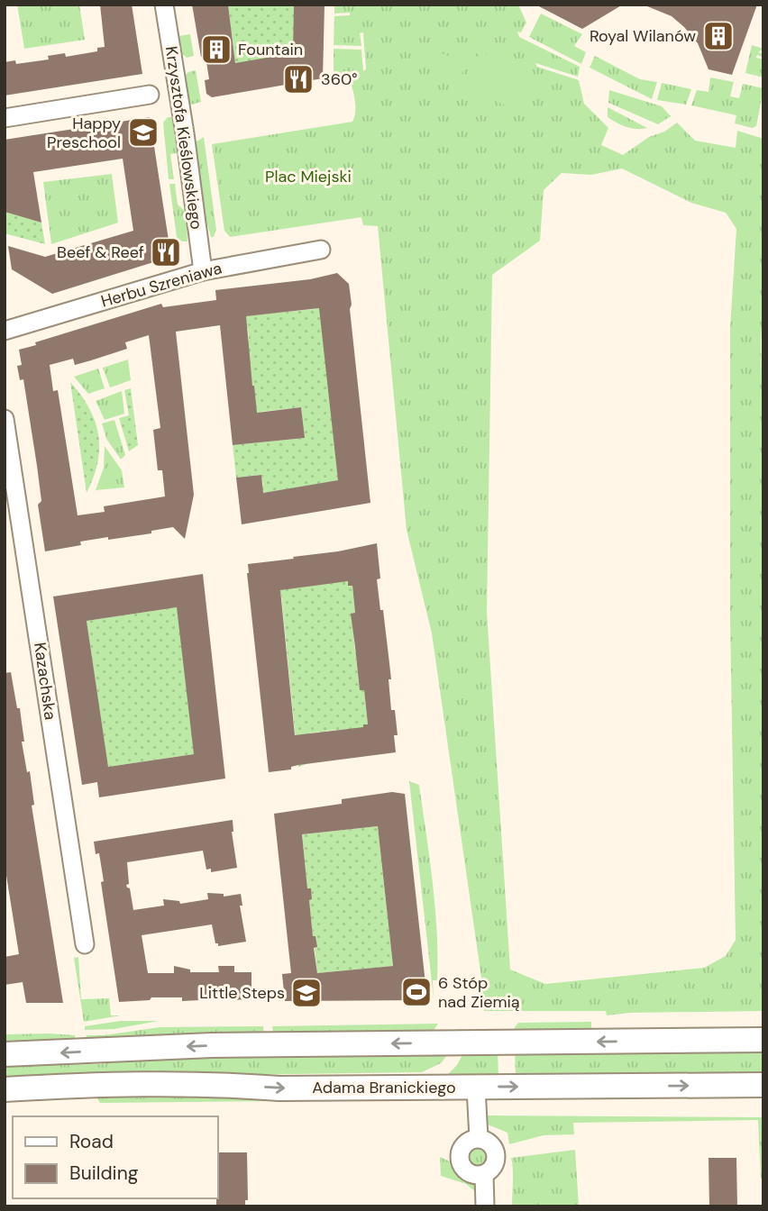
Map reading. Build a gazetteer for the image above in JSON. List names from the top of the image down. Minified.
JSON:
{"streets":{"main road":["Adama Branickiego"],"street":["Krzysztofa Kieślowskiego","Herbu Szreniawa","Kazachska"]},"crossings":[["Krzysztofa Kieślowskiego","Herbu Szreniawa"]],"parks":["Plac Miejski"],"places":{"building":["Royal Wilanów","Fountain"],"restaurant":["360°","Beef & Reef"],"school or university":["Happy Preschool","Little Steps"],"sports":["6 Stóp nad Ziemią"]},"legend":["Road","Building"]}
